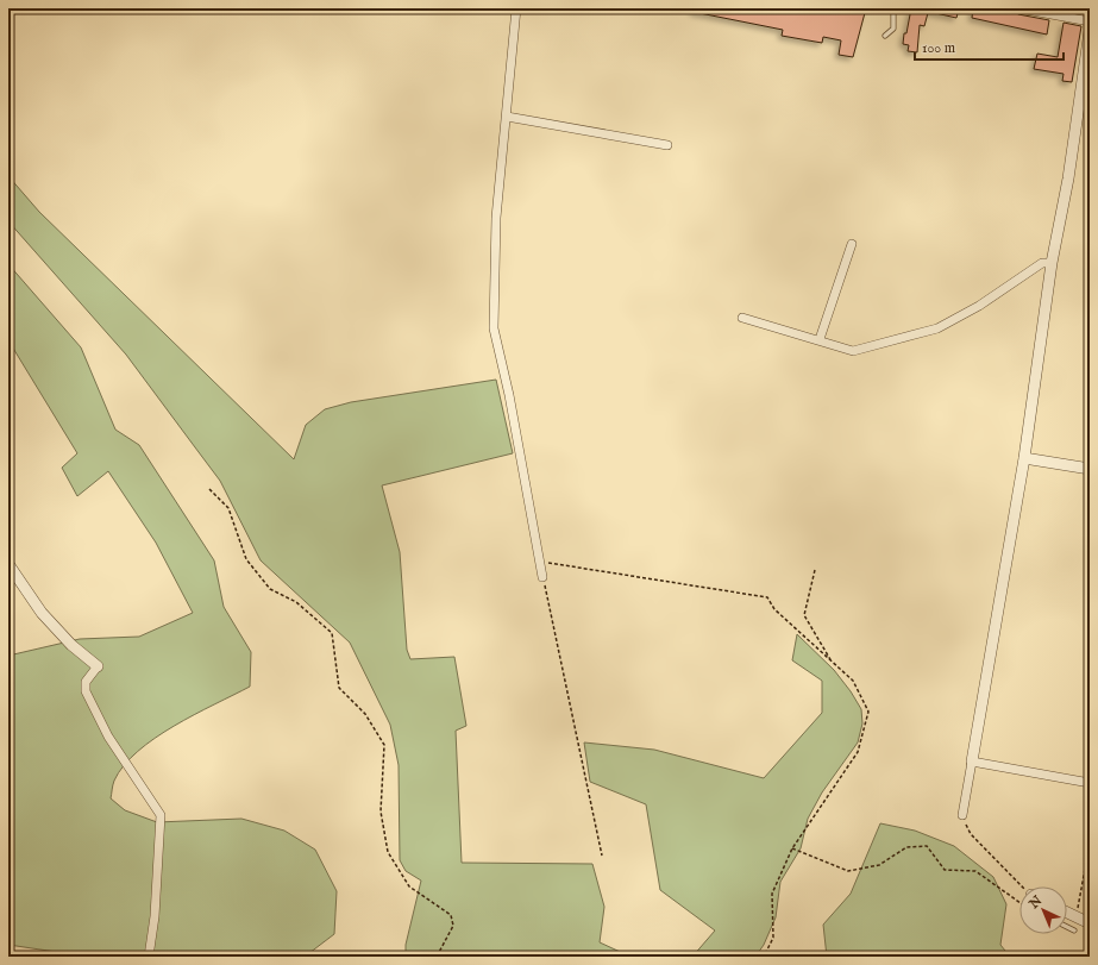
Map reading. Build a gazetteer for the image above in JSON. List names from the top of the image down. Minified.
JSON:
{"scale_bar":"100 m","north":"top left"}
